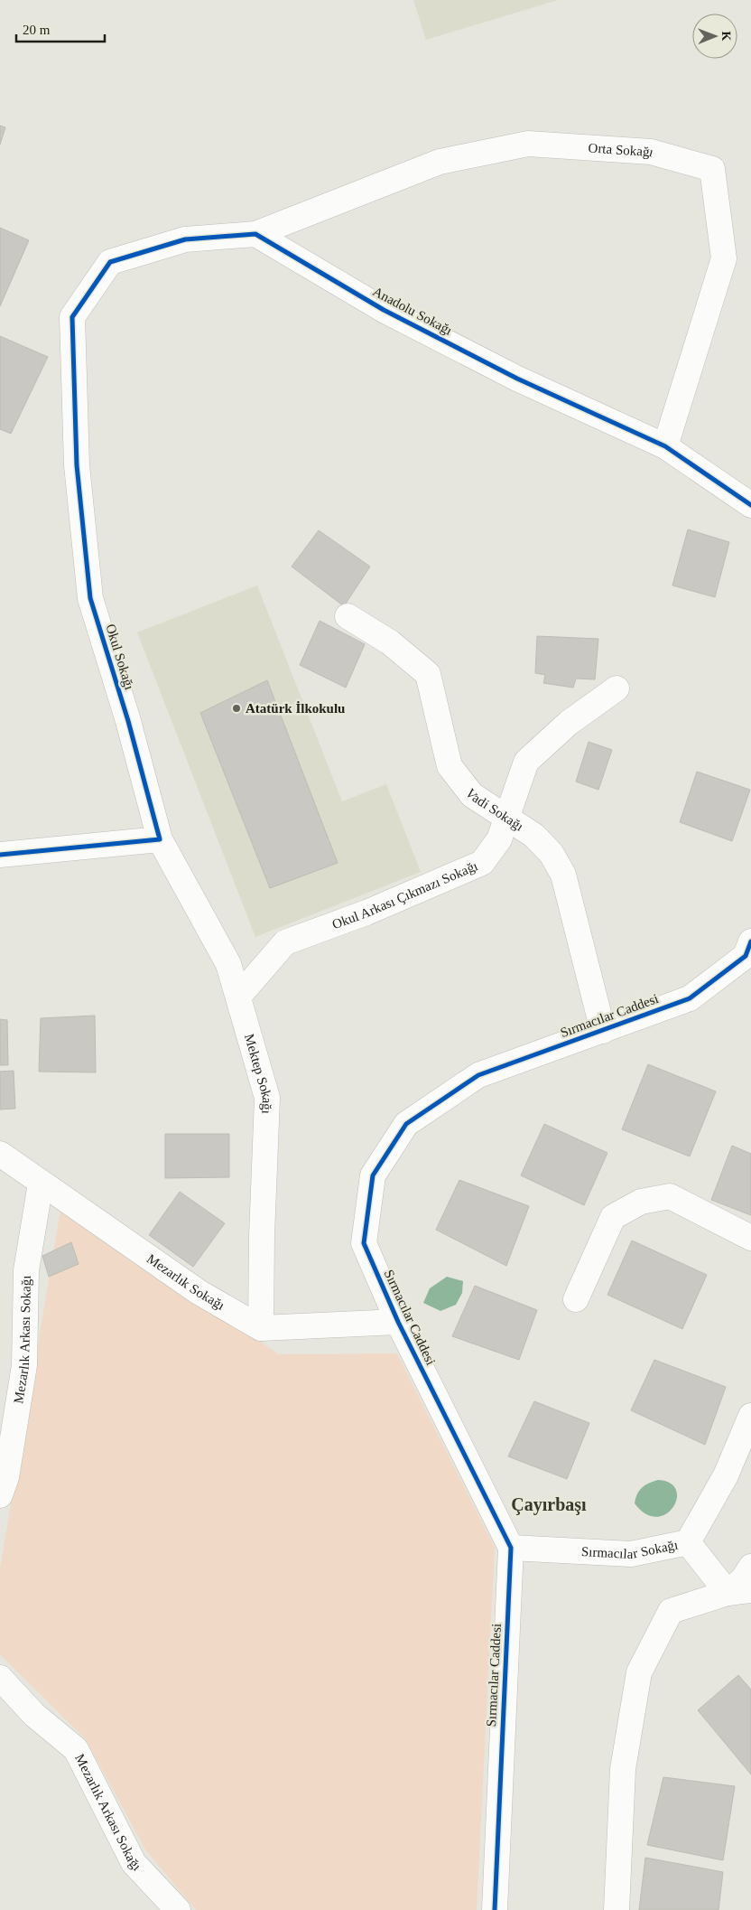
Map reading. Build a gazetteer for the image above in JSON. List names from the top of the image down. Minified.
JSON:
{"streets":{"street":["Orta Sokağı","Anadolu Sokağı","Okul Sokağı","Vadi Sokağı","Okul Arkası Çıkmazı Sokağı","Sırmacılar Caddesi","Mektep Sokağı","Mezarlık Sokağı","Mezarlık Arkası Sokağı","Sırmacılar Sokağı"]},"crossings":[["Orta Sokağı","Anadolu Sokağı"],["Orta Sokağı","Okul Sokağı"],["Anadolu Sokağı","Okul Sokağı"],["Okul Sokağı","Mektep Sokağı"],["Vadi Sokağı","Okul Arkası Çıkmazı Sokağı"],["Vadi Sokağı","Sırmacılar Caddesi"],["Okul Arkası Çıkmazı Sokağı","Mektep Sokağı"],["Sırmacılar Caddesi","Sırmacılar Sokağı"],["Mektep Sokağı","Mezarlık Sokağı"],["Mezarlık Sokağı","Mezarlık Arkası Sokağı"]],"districts":["Çayırbaşı"],"places":["Atatürk İlkokulu"],"scale_bar":"20 m","north":"right"}
